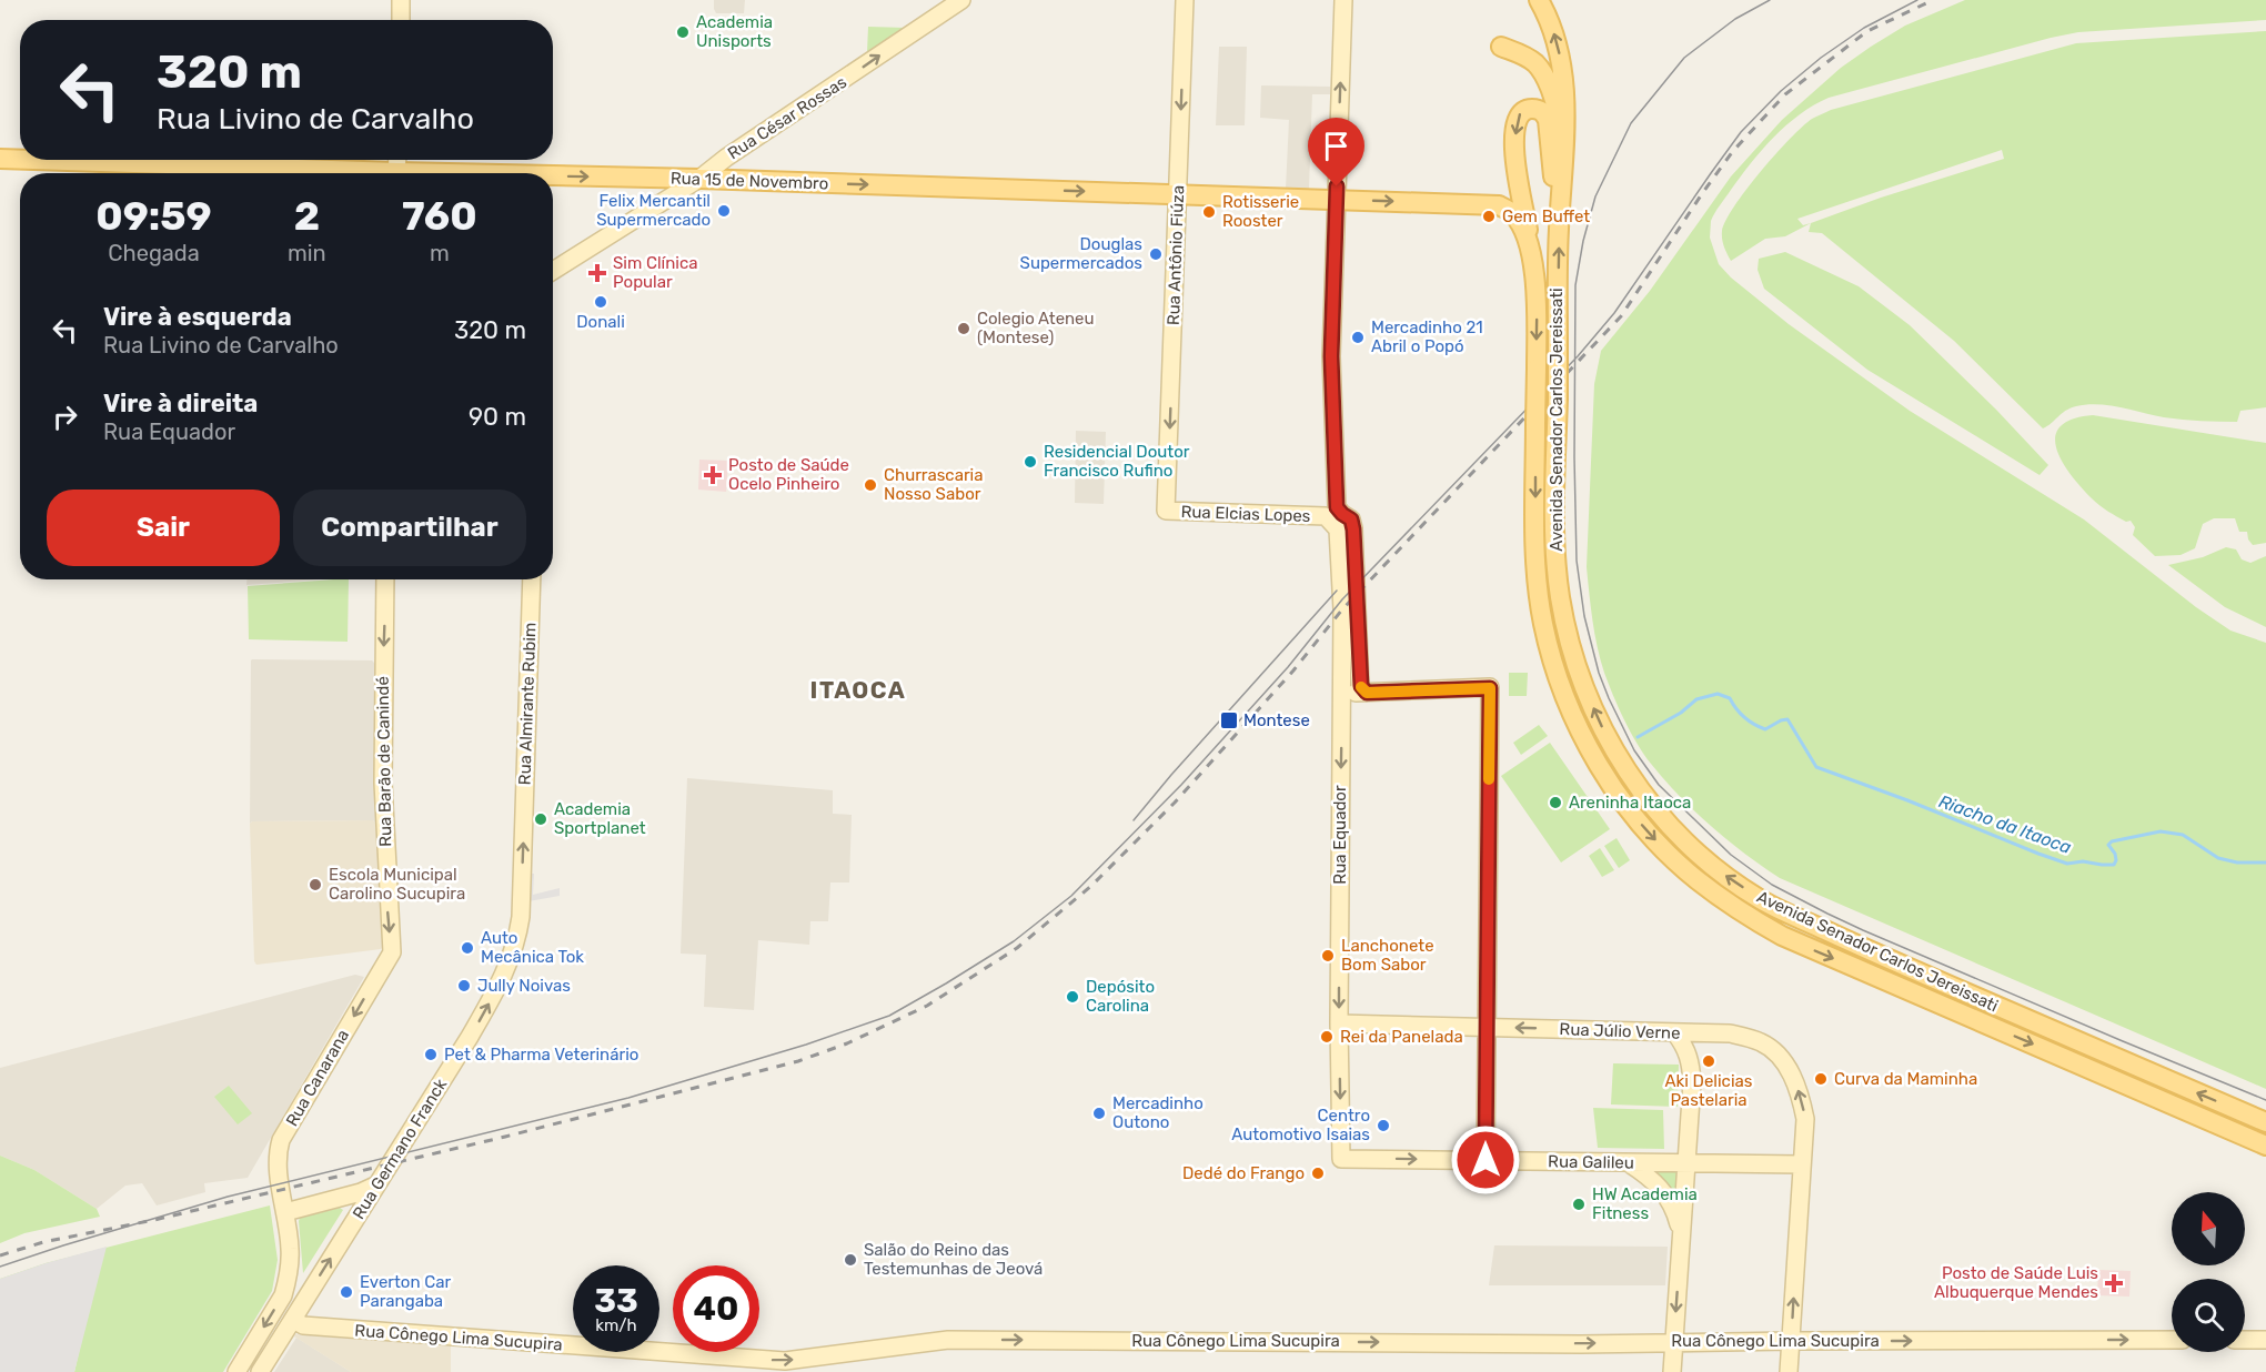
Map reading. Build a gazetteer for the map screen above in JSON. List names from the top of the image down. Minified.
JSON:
{"streets":{"main road":["Rua 15 de Novembro","Avenida Senador Carlos Jereissati"],"street":["Rua César Rossas","Rua Antônio Fiúza","Rua Elcias Lopes","Rua Almirante Rubim","Rua Barão de Canindé","Rua Equador","Rua Júlio Verne","Rua Canarana","Rua Germano Franck","Rua Galileu","Rua Cônego Lima Sucupira"]},"crossings":[["Rua César Rossas","Rua 15 de Novembro"],["Rua 15 de Novembro","Rua Antônio Fiúza"],["Rua 15 de Novembro","Avenida Senador Carlos Jereissati"],["Rua 15 de Novembro","Rua Equador"],["Rua Antônio Fiúza","Rua Elcias Lopes"],["Rua Elcias Lopes","Rua Equador"],["Rua Almirante Rubim","Rua Germano Franck"],["Rua Barão de Canindé","Rua Canarana"],["Rua Equador","Rua Júlio Verne"],["Rua Equador","Rua Galileu"],["Rua Júlio Verne","Rua Galileu"],["Rua Júlio Verne","Rua Cônego Lima Sucupira"],["Rua Germano Franck","Rua Cônego Lima Sucupira"]],"one_way":["Rua César Rossas","Rua 15 de Novembro","Rua Antônio Fiúza","Rua Almirante Rubim","Rua Barão de Canindé","Rua Canarana","Rua Germano Franck","Rua Cônego Lima Sucupira"],"districts":["ITAOCA"],"water":["Riacho da Itaoca"],"places":{"other":["Academia Unisports","Felix Mercantil Supermercado","Rotisserie Rooster","Gem Buffet","Douglas Supermercados","Donali","Colegio Ateneu (Montese)","Mercadinho 21 Abril o Popó","Residencial Doutor Francisco Rufino","Churrascaria Nosso Sabor","Areninha Itaoca","Academia Sportplanet","Escola Municipal Carolino Sucupira","Auto Mecânica Tok","Lanchonete Bom Sabor","Jully Noivas","Depósito Carolina","Rei da Panelada","Pet & Pharma Veterinário","Aki Delicias Pastelaria","Curva da Maminha","Mercadinho Outono","Centro Automotivo Isaias","Dedé do Frango","HW Academia Fitness","Salão do Reino das Testemunhas de Jeová","Everton Car Parangaba"],"health":["Sim Clínica Popular","Posto de Saúde Ocelo Pinheiro","Posto de Saúde Luis Albuquerque Mendes"],"transit":["Montese"]},"north":"top","page":{"turn":["320 m","Rua Livino de Carvalho"],"eta":["09:59","Chegada","2","min","760","m"],"list":[{"name":"Vire à esquerda","note":"Rua Livino de Carvalho","value":"320 m"},{"name":"Vire à direita","note":"Rua Equador","value":"90 m"}],"buttons":["Sair","Compartilhar"],"speed":"33 km/h","limit":"40"}}
